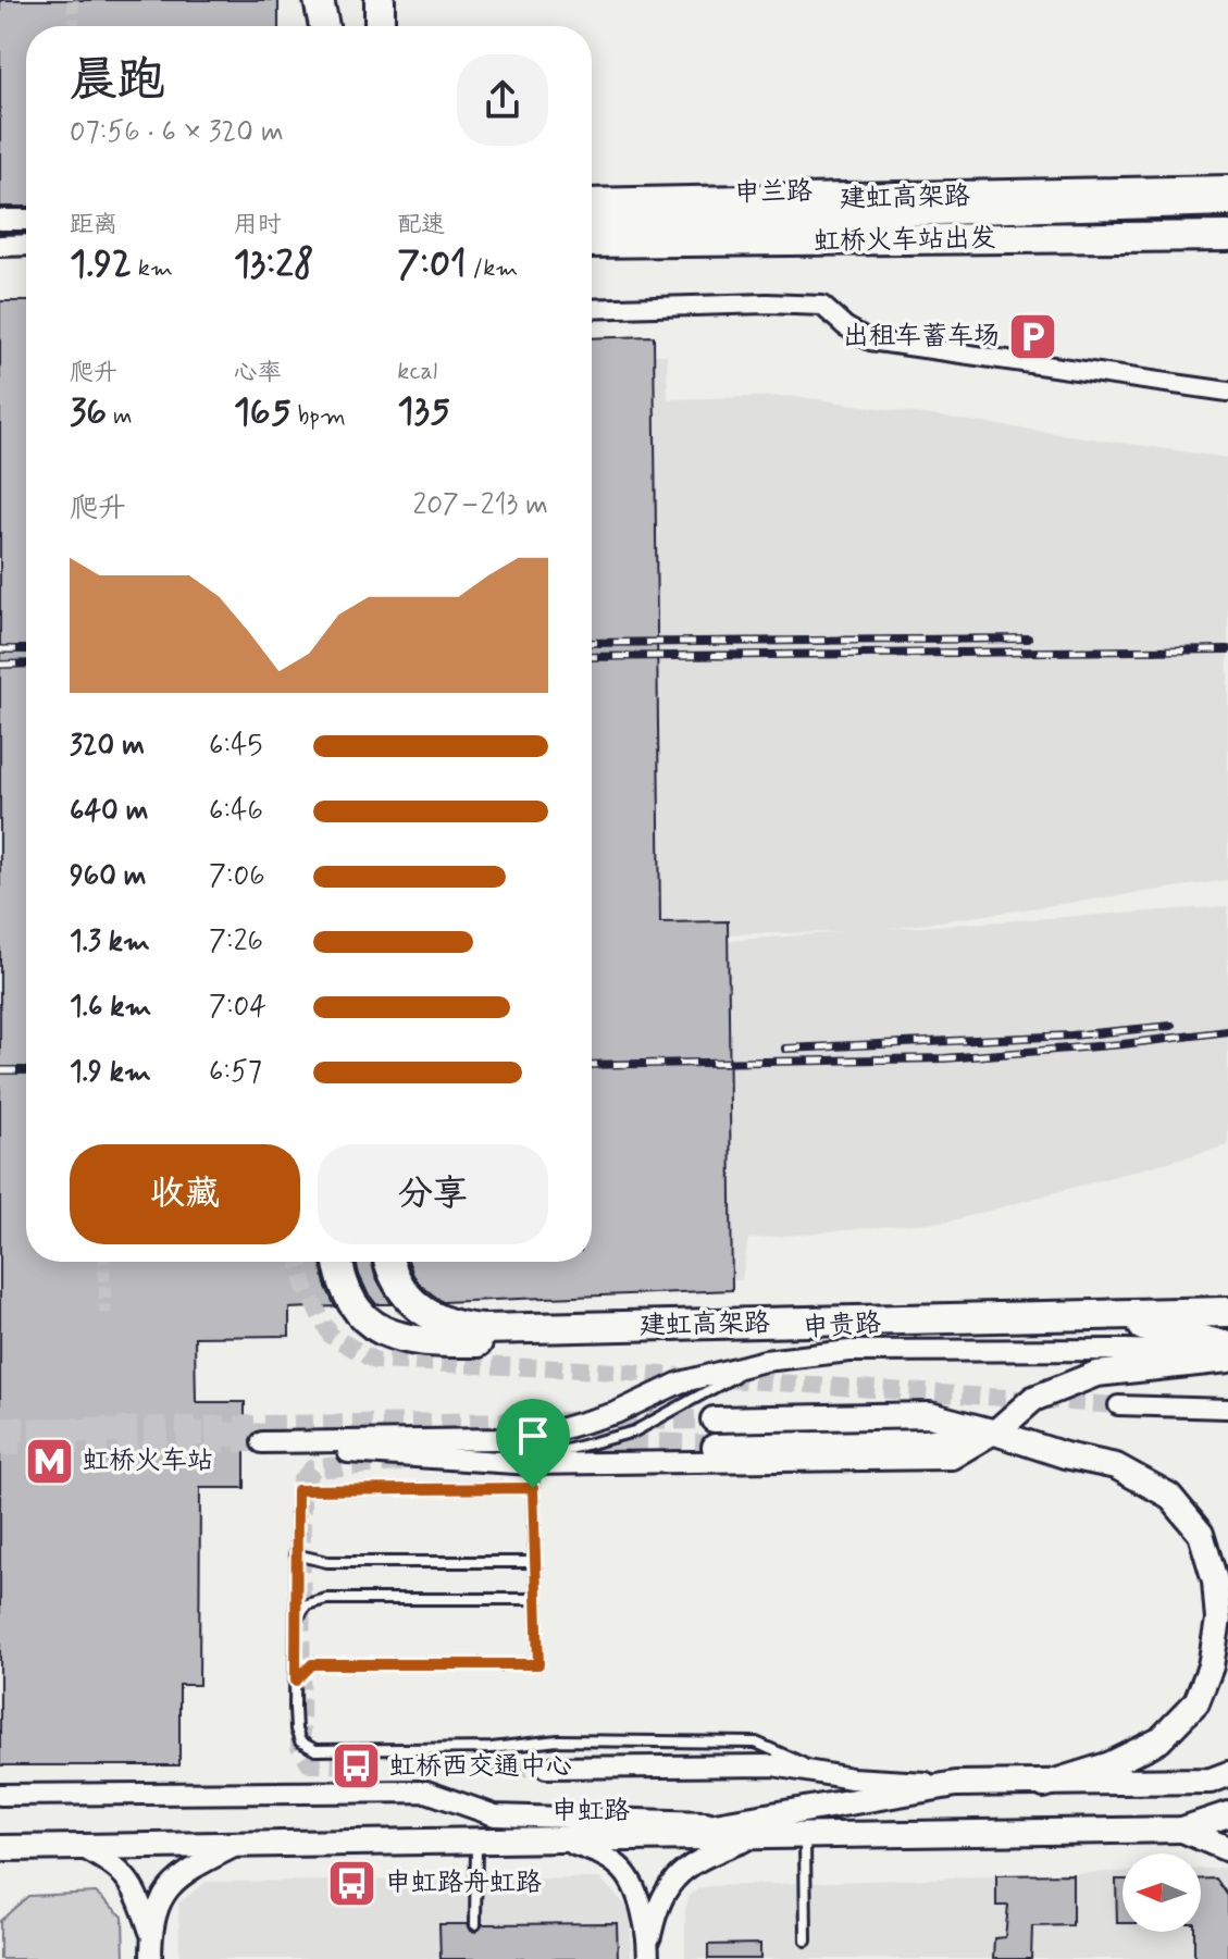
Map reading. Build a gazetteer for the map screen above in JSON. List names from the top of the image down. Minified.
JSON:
{"streets":{"highway":["建虹高架路","虹桥火车站出发"],"main road":["申贵路","申虹路"],"street":["申兰路"]},"places":{"parking":["出租车蓄车场"],"metro station":["虹桥火车站"],"bus stop":["虹桥西交通中心","申虹路舟虹路"]},"north":"left","page":{"heading":["晨跑","07:56 · 6 × 320 m"],"stats":[["距离","1.92 km"],["用时","13:28"],["配速","7:01 /km"],["爬升","36 m"],["心率","165 bpm"],["kcal","135"]],"chart":["爬升","207–213 m"],"list":[{"name":"320 m","note":"6:45"},{"name":"640 m","note":"6:46"},{"name":"960 m","note":"7:06"},{"name":"1.3 km","note":"7:26"},{"name":"1.6 km","note":"7:04"},{"name":"1.9 km","note":"6:57"}],"buttons":["收藏","分享"]}}
